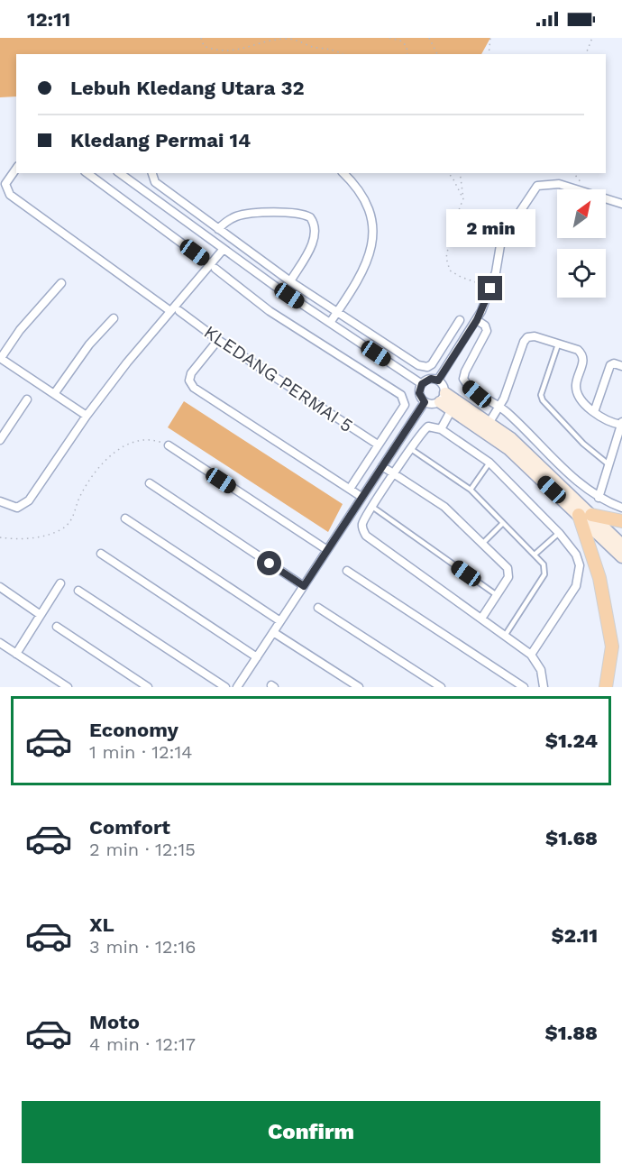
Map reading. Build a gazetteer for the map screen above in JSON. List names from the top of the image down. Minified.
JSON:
{"streets":{"street":["KLEDANG PERMAI 5"]},"north":"top right","page":{"status":"12:11","banner":["Lebuh Kledang Utara 32","Kledang Permai 14"],"bubble":"2 min","list":[{"name":"Economy","note":"1 min · 12:14","value":"$1.24"},{"name":"Comfort","note":"2 min · 12:15","value":"$1.68"},{"name":"XL","note":"3 min · 12:16","value":"$2.11"},{"name":"Moto","note":"4 min · 12:17","value":"$1.88"}],"buttons":"Confirm"}}
